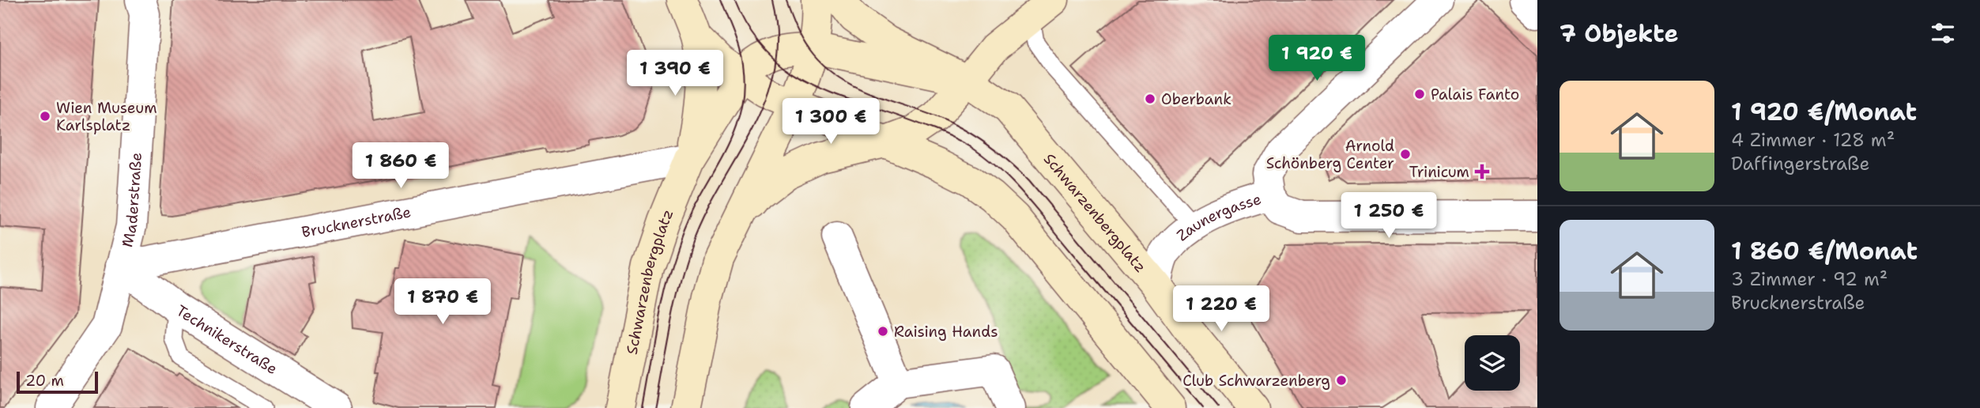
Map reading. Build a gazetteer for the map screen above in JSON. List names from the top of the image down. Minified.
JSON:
{"streets":{"street":["Maderstraße","Schwarzenbergplatz","Zaunergasse","Brucknerstraße","Technikerstraße"]},"crossings":[["Maderstraße","Brucknerstraße"],["Maderstraße","Technikerstraße"],["Schwarzenbergplatz","Zaunergasse"],["Schwarzenbergplatz","Brucknerstraße"],["Brucknerstraße","Technikerstraße"]],"places":{"other":["Palais Fanto","Oberbank","Wien Museum Karlsplatz","Arnold Schönberg Center","Raising Hands","Club Schwarzenberg"],"health":["Trinicum"]},"scale_bar":"20 m","page":{"heading":"7 Objekte","price":["1 920 €","1 390 €","1 300 €","1 860 €","1 250 €","1 870 €","1 220 €"],"list":[{"name":"1 920 €/Monat","note":"4 Zimmer · 128 m² · Daffingerstraße"},{"name":"1 860 €/Monat","note":"3 Zimmer · 92 m² · Brucknerstraße"}],"scale":"20 m"}}
